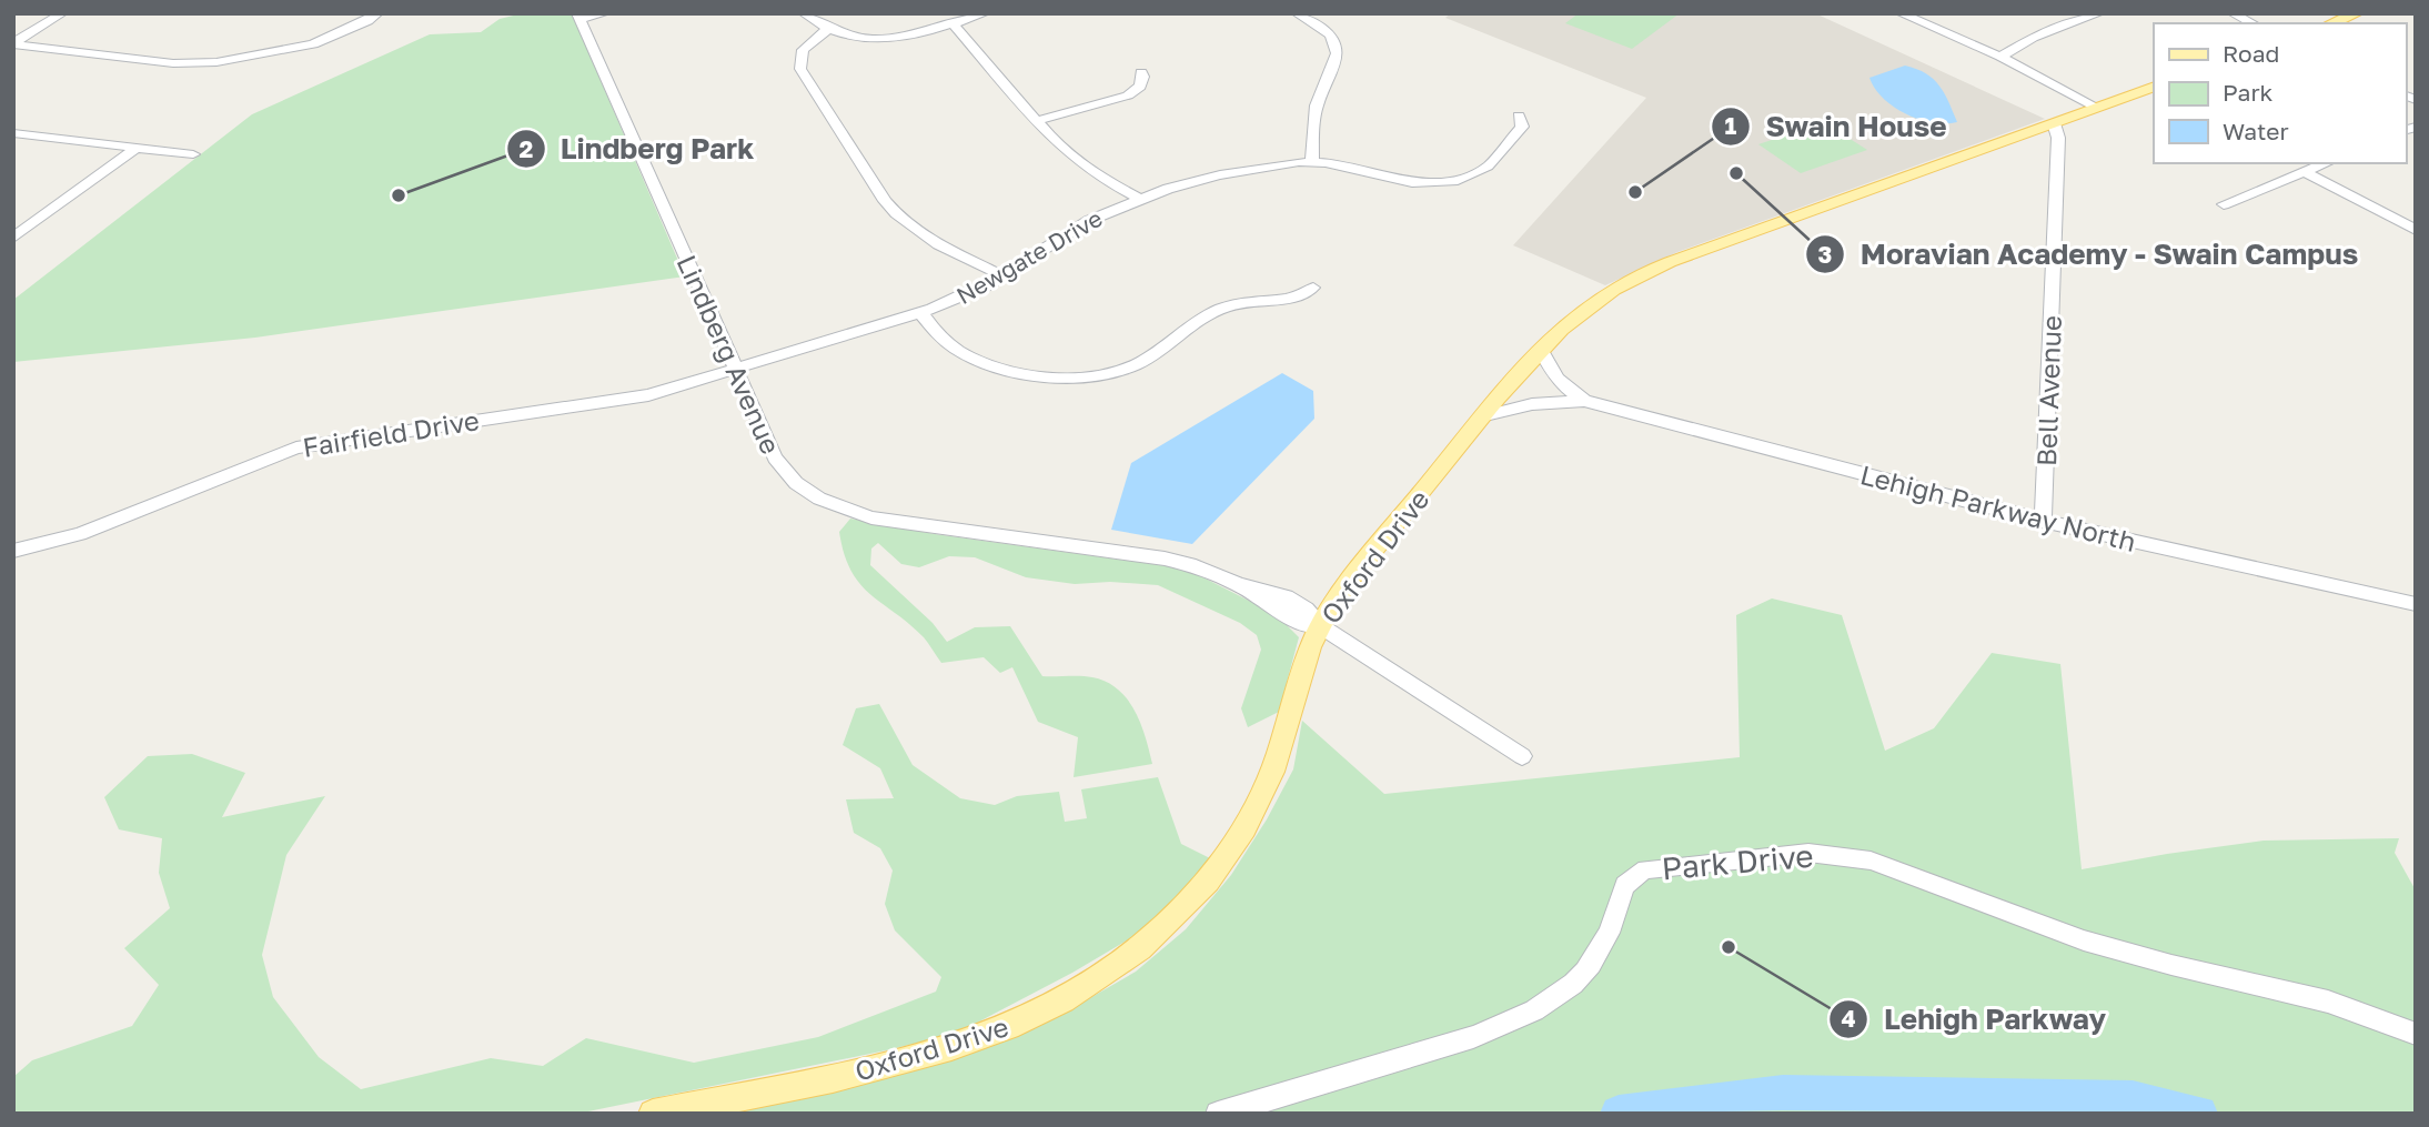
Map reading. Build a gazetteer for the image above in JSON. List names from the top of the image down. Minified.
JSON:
{"streets":{"main road":["Oxford Drive"],"street":["Newgate Drive","Lindberg Avenue","Bell Avenue","Fairfield Drive","Lehigh Parkway North","Park Drive"]},"crossings":[["Newgate Drive","Lindberg Avenue"],["Newgate Drive","Fairfield Drive"],["Lindberg Avenue","Fairfield Drive"],["Lindberg Avenue","Oxford Drive"],["Bell Avenue","Lehigh Parkway North"],["Bell Avenue","Oxford Drive"],["Lehigh Parkway North","Oxford Drive"]],"places":["Moravian Academy - Swain Campus","Swain House","Lindberg Park","Lehigh Parkway"],"legend":["Road","Park","Water"]}
